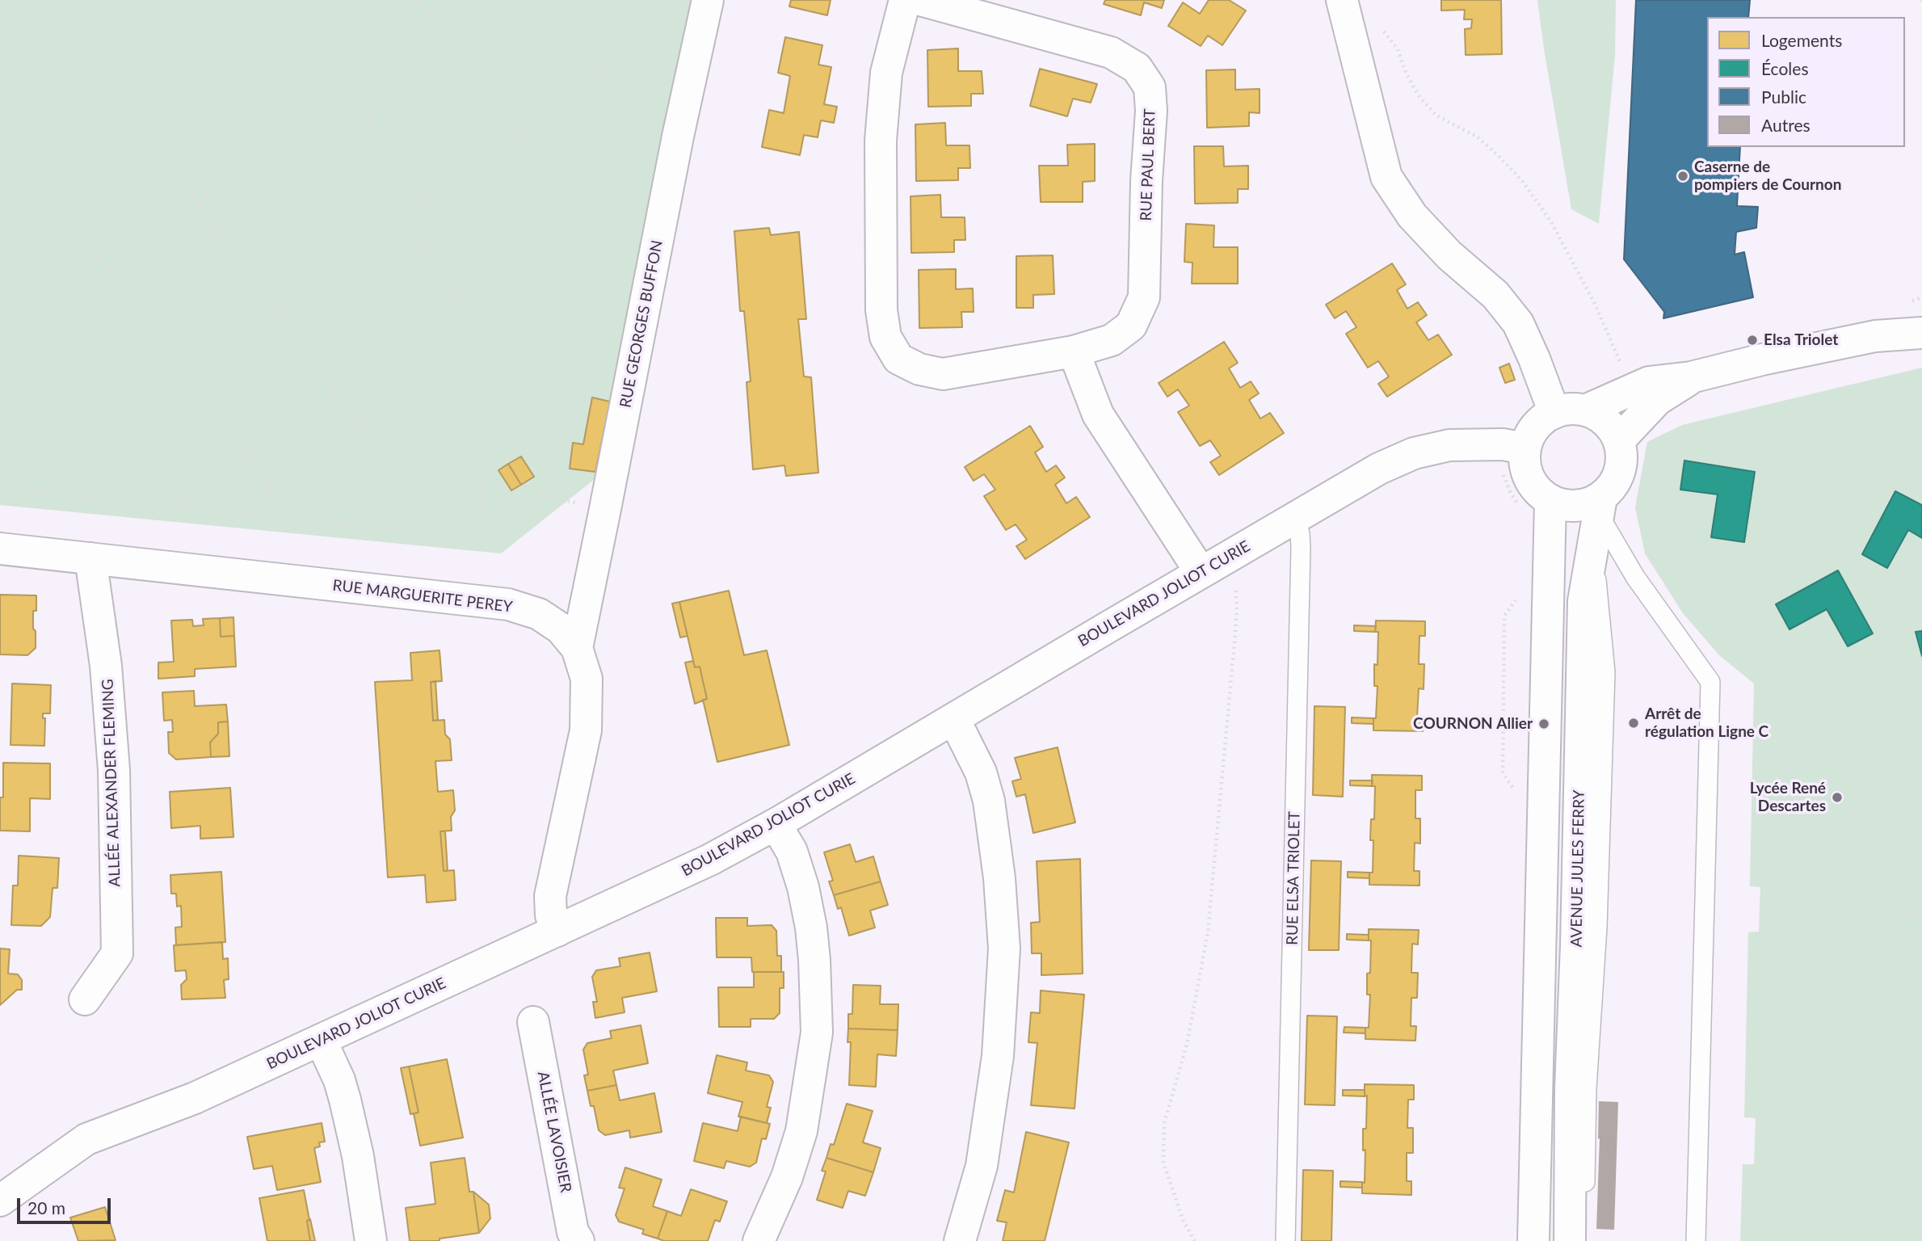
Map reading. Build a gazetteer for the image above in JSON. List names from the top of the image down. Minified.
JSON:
{"streets":{"street":["RUE PAUL BERT","RUE GEORGES BUFFON","BOULEVARD JOLIOT CURIE","RUE MARGUERITE PEREY","ALLÉE ALEXANDER FLEMING","AVENUE JULES FERRY","ALLÉE LAVOISIER"],"lane":["RUE ELSA TRIOLET"]},"crossings":[["RUE GEORGES BUFFON","RUE MARGUERITE PEREY"],["BOULEVARD JOLIOT CURIE","RUE MARGUERITE PEREY"],["BOULEVARD JOLIOT CURIE","AVENUE JULES FERRY"],["BOULEVARD JOLIOT CURIE","RUE ELSA TRIOLET"],["RUE MARGUERITE PEREY","ALLÉE ALEXANDER FLEMING"]],"places":["Caserne de pompiers de Cournon","Elsa Triolet","Arrêt de régulation Ligne C","COURNON Allier","Lycée René Descartes"],"legend":["Logements","Écoles","Public","Autres"],"scale_bar":"20 m"}
